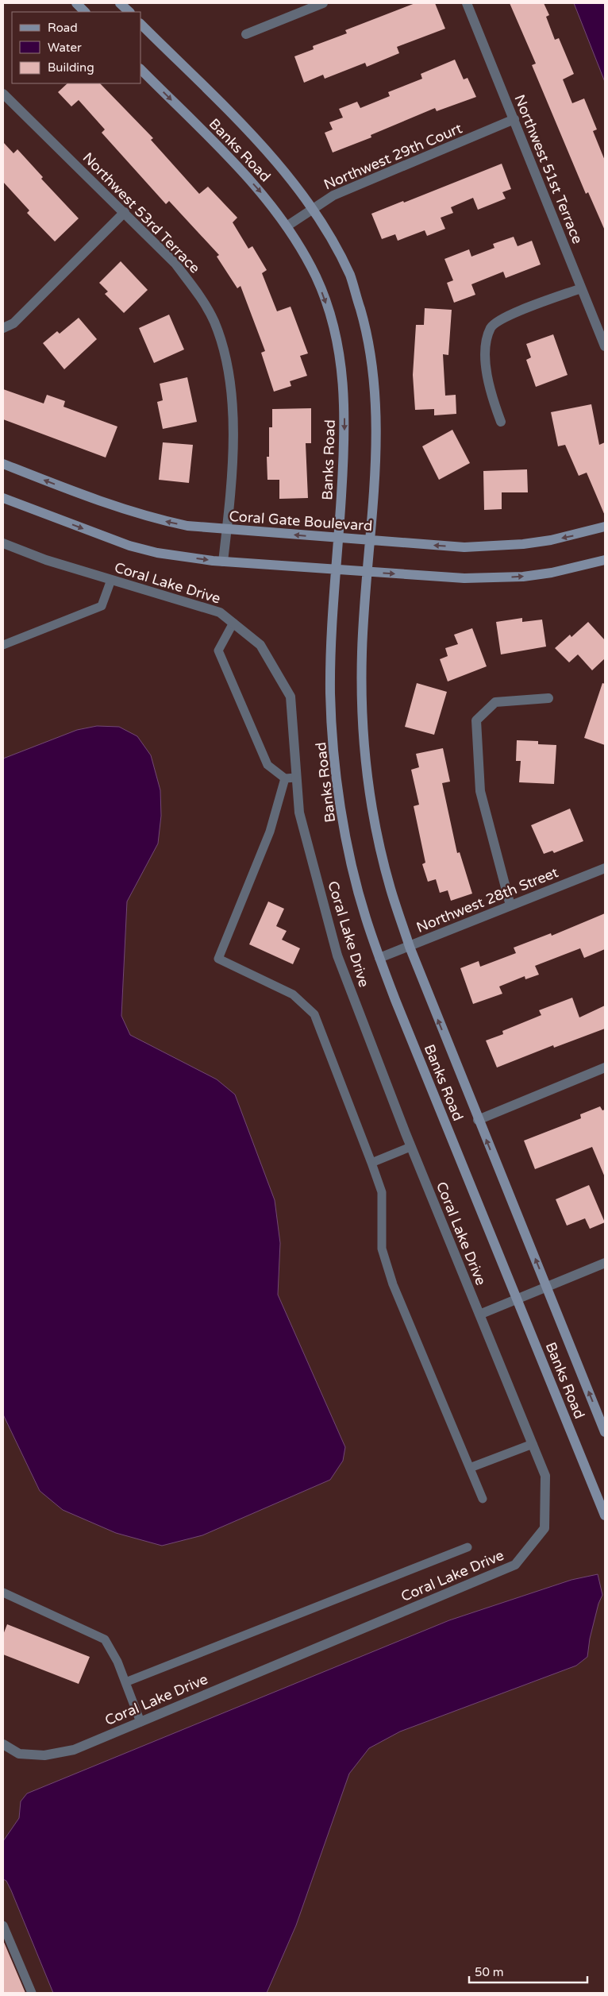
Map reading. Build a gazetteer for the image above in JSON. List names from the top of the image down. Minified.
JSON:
{"streets":{"street":["Banks Road","Northwest 29th Court","Northwest 51st Terrace","Northwest 53rd Terrace","Coral Gate Boulevard","Coral Lake Drive","Northwest 28th Street"]},"crossings":[["Banks Road","Northwest 29th Court"],["Banks Road","Coral Gate Boulevard"],["Banks Road","Northwest 28th Street"],["Northwest 29th Court","Northwest 51st Terrace"],["Northwest 53rd Terrace","Coral Gate Boulevard"]],"legend":["Road","Water","Building"],"scale_bar":"50 m"}
